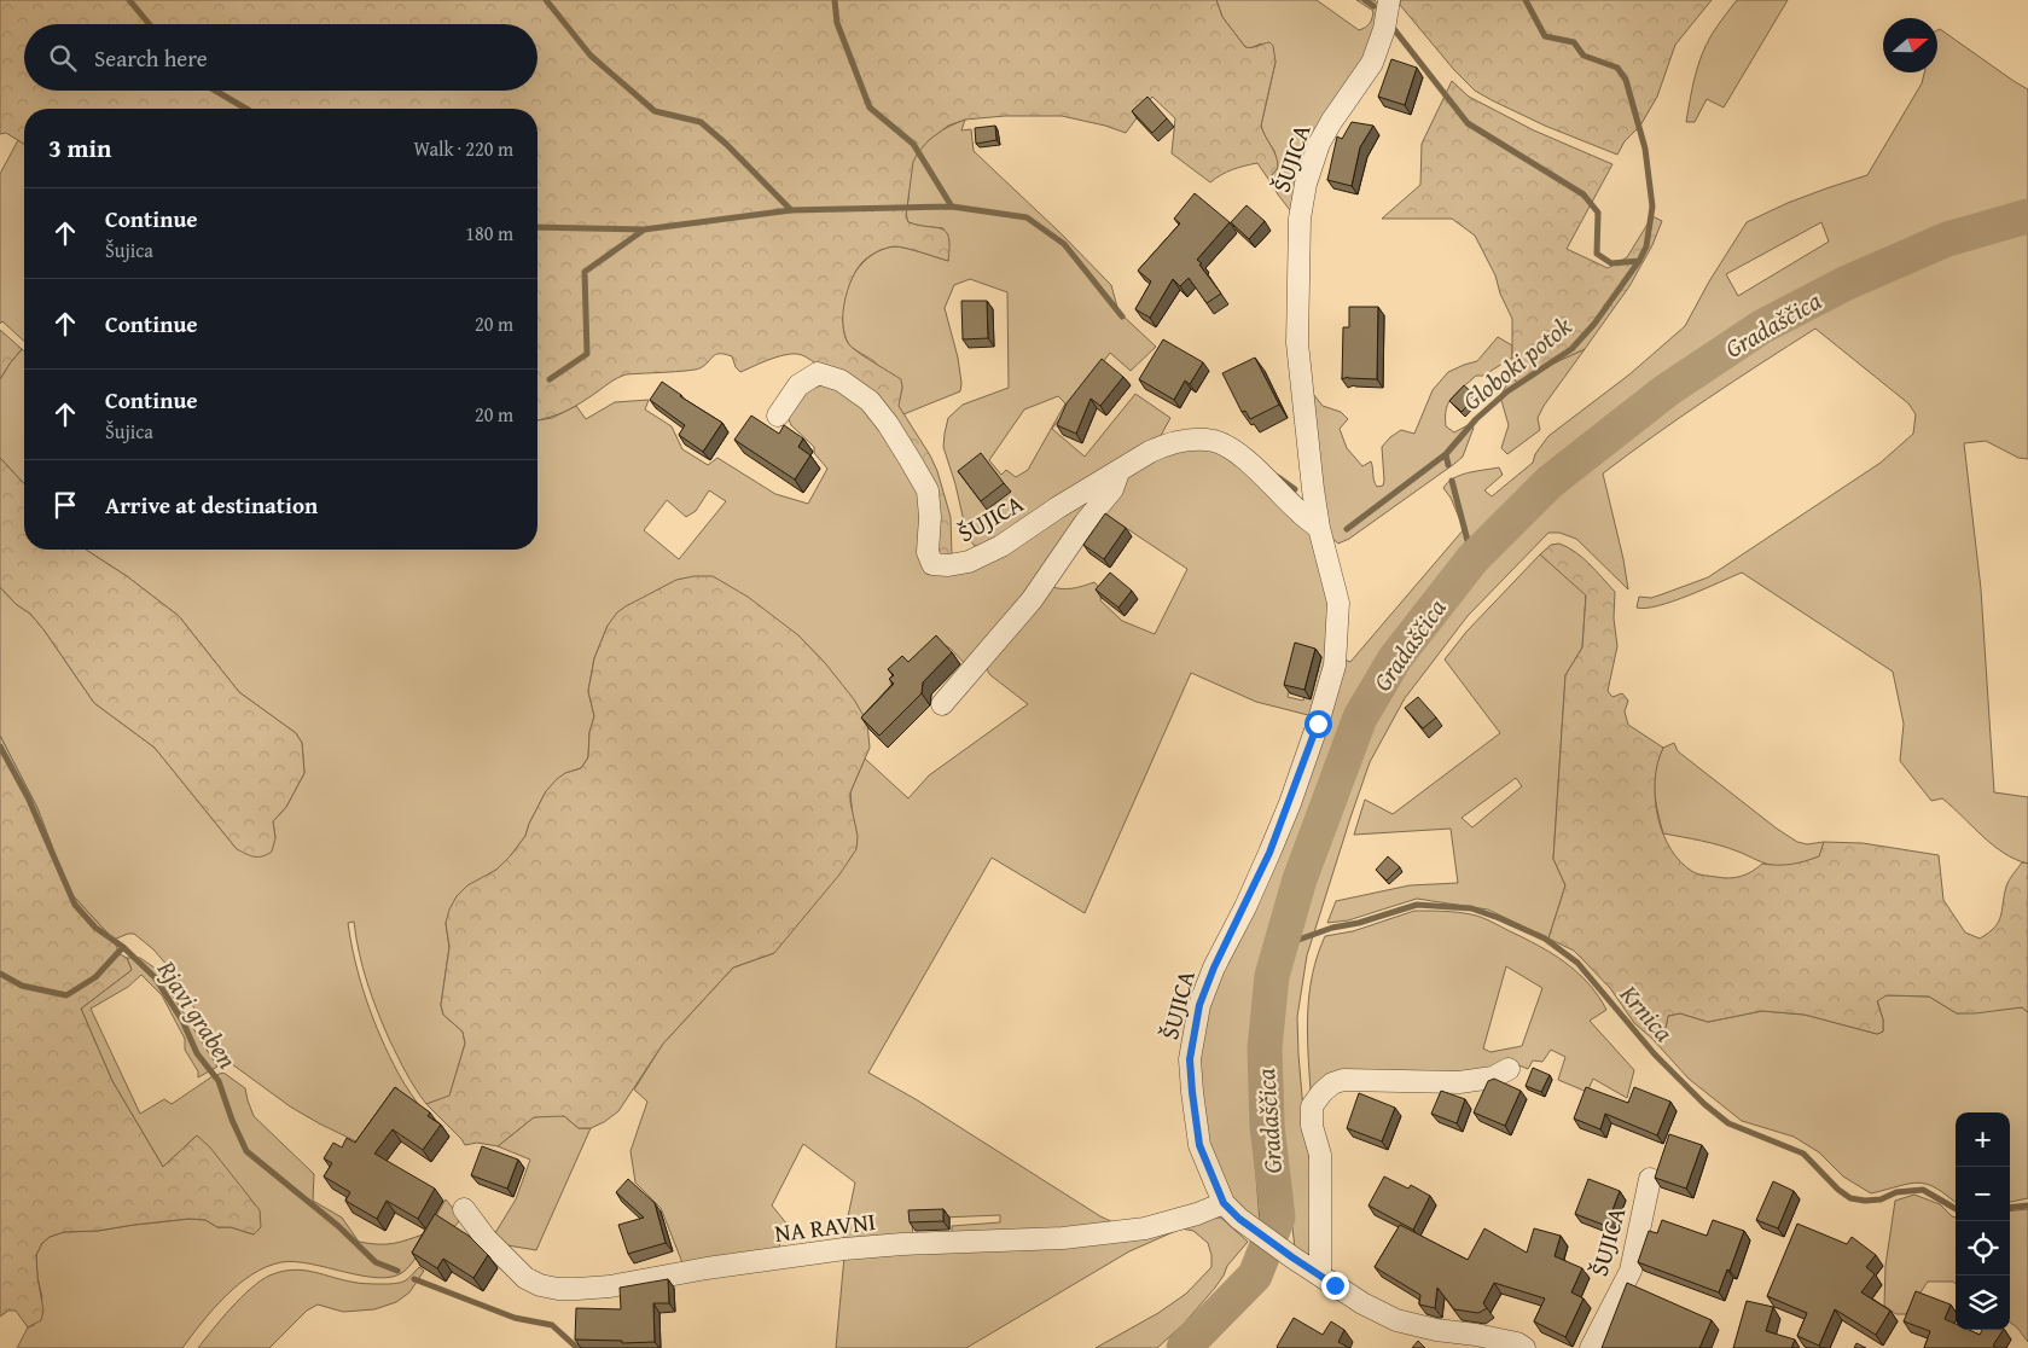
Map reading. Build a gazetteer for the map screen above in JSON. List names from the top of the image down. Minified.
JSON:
{"streets":{"street":["ŠUJICA","NA RAVNI"]},"crossings":[["ŠUJICA","NA RAVNI"]],"water":["Gradaščica","Globoki potok","Krnica","Rjavi graben"],"north":"right","page":{"search":"Search here","heading":["3 min","Walk · 220 m"],"list":[["Continue","Šujica","180 m"],["Continue","20 m"],["Continue","Šujica","20 m"],"Arrive at destination"],"map_buttons":["+","−"]}}
